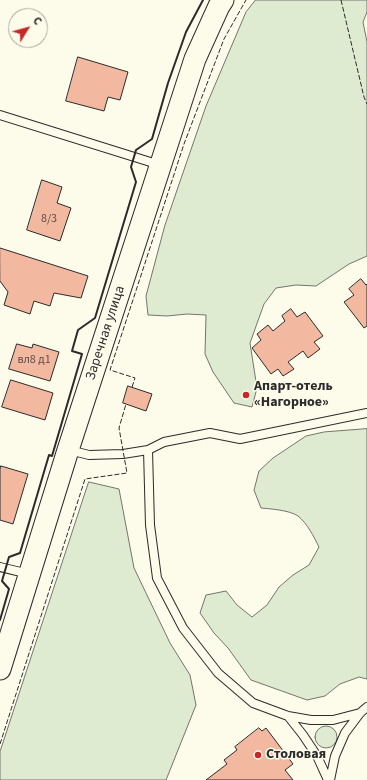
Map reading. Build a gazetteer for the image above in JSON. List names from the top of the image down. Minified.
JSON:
{"streets":{"main road":["Заречная улица"]},"places":["Апарт-отель «Нагорное»","Столовая"],"house_numbers":["8/3","вл8 д1"],"north":"top right"}
